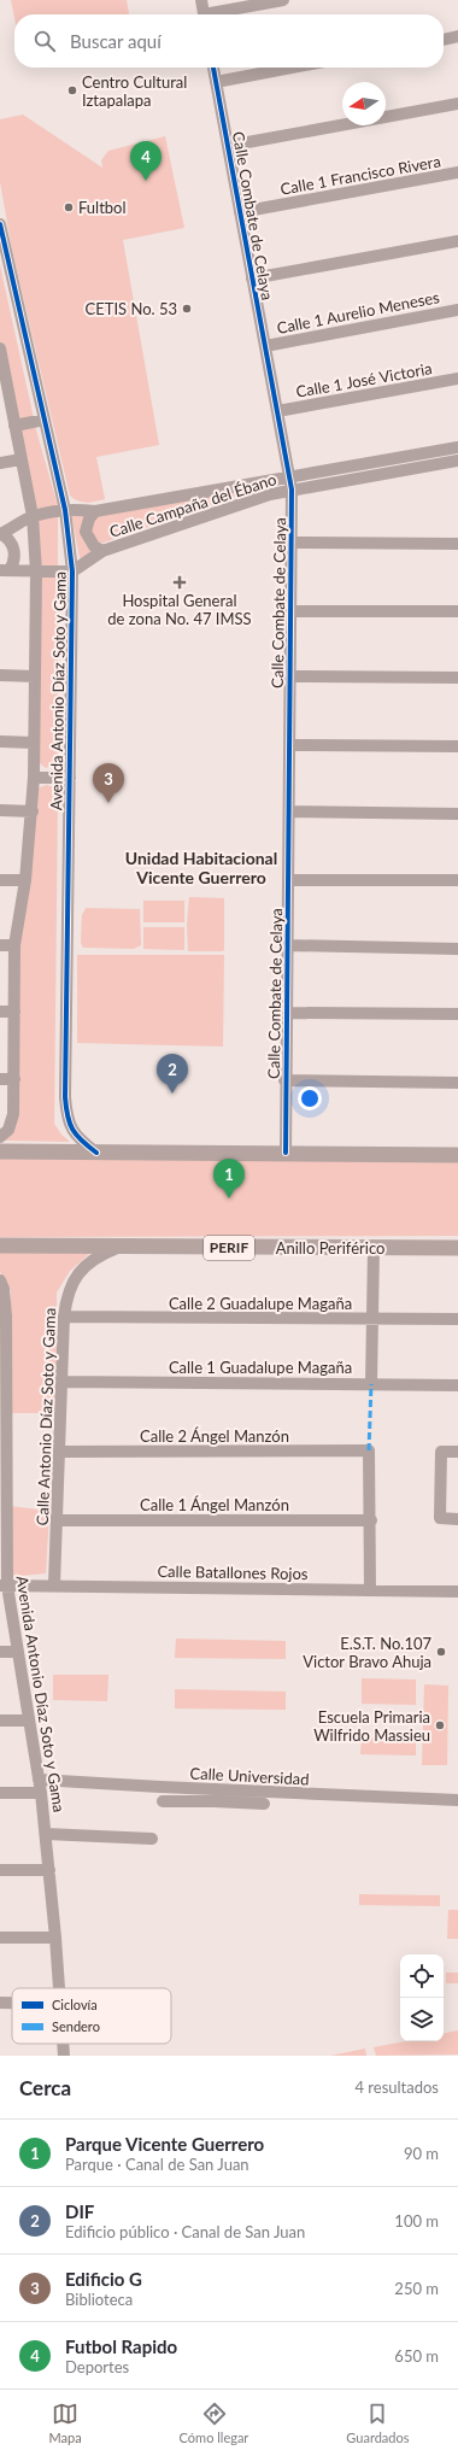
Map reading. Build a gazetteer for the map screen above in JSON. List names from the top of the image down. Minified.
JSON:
{"streets":{"main road":["PERIF","Anillo Periférico"],"street":["Calle 1 Francisco Rivera","Calle Combate de Celaya","Calle 1 Aurelio Meneses","Calle 1 José Victoria","Calle Campaña del Ébano","Avenida Antonio Díaz Soto y Gama","Calle 2 Guadalupe Magaña","Calle 1 Guadalupe Magaña","Calle Antonio Díaz Soto y Gama","Calle 2 Ángel Manzón","Calle 1 Ángel Manzón","Calle Batallones Rojos","Calle Universidad"]},"crossings":[["Calle 1 Francisco Rivera","Calle Combate de Celaya"],["Calle Combate de Celaya","Calle 1 Aurelio Meneses"],["Calle Combate de Celaya","Calle 1 José Victoria"],["Calle Combate de Celaya","Calle Campaña del Ébano"],["Calle Campaña del Ébano","Avenida Antonio Díaz Soto y Gama"],["Avenida Antonio Díaz Soto y Gama","Calle Batallones Rojos"],["Avenida Antonio Díaz Soto y Gama","Calle Universidad"],["Anillo Periférico","Calle Antonio Díaz Soto y Gama"],["Calle 2 Guadalupe Magaña","Calle Antonio Díaz Soto y Gama"],["Calle 1 Guadalupe Magaña","Calle Antonio Díaz Soto y Gama"],["Calle Antonio Díaz Soto y Gama","Calle 2 Ángel Manzón"],["Calle Antonio Díaz Soto y Gama","Calle 1 Ángel Manzón"],["Calle Antonio Díaz Soto y Gama","Calle Batallones Rojos"],["Calle 2 Ángel Manzón","Calle 1 Ángel Manzón"]],"districts":["Unidad Habitacional Vicente Guerrero"],"places":{"other":["Centro Cultural Iztapalapa","Fultbol","CETIS No. 53","E.S.T. No.107 Victor Bravo Ahuja","Escuela Primaria Wilfrido Massieu"],"health":["Hospital General de zona No. 47 IMSS"]},"legend":["Ciclovía","Sendero"],"north":"left","page":{"search":"Buscar aquí","pins":["4","3","2","1"],"heading":["Cerca","4 resultados"],"list":[{"mark":"1","name":"Parque Vicente Guerrero","note":"Parque · Canal de San Juan","value":"90 m"},{"mark":"2","name":"DIF","note":"Edificio público · Canal de San Juan","value":"100 m"},{"mark":"3","name":"Edificio G","note":"Biblioteca","value":"250 m"},{"mark":"4","name":"Futbol Rapido","note":"Deportes","value":"650 m"}],"nav":["Mapa","Cómo llegar","Guardados"]}}
